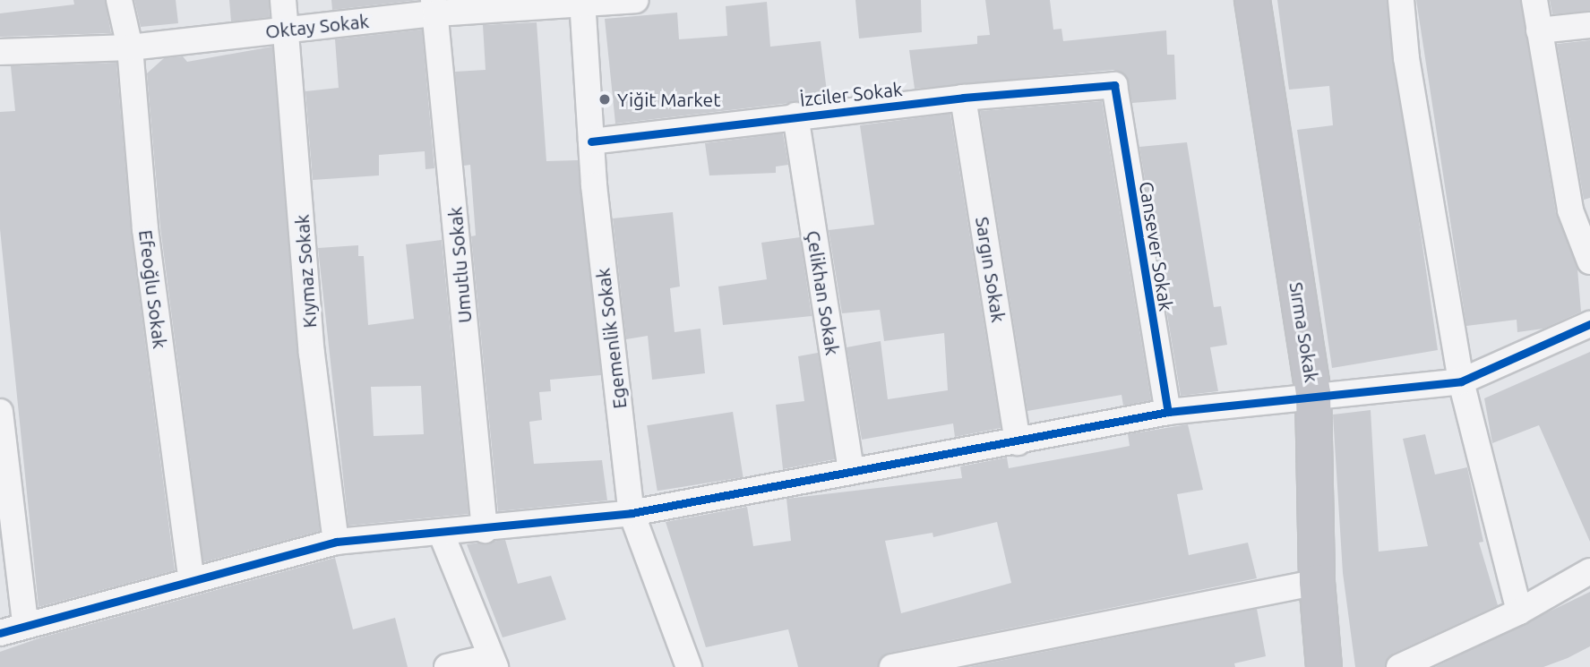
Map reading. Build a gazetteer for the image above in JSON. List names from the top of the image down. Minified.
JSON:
{"streets":{"street":["Oktay Sokak","İzciler Sokak","Cansever Sokak","Umutlu Sokak","Sargın Sokak","Kıymaz Sokak","Efeoğlu Sokak","Çelikhan Sokak","Sırma Sokak","Egemenlik Sokak"]},"crossings":[["Oktay Sokak","Umutlu Sokak"],["Oktay Sokak","Kıymaz Sokak"],["Oktay Sokak","Efeoğlu Sokak"],["Oktay Sokak","Egemenlik Sokak"],["İzciler Sokak","Cansever Sokak"],["İzciler Sokak","Sargın Sokak"],["İzciler Sokak","Çelikhan Sokak"],["İzciler Sokak","Egemenlik Sokak"]],"places":["Yiğit Market"]}
